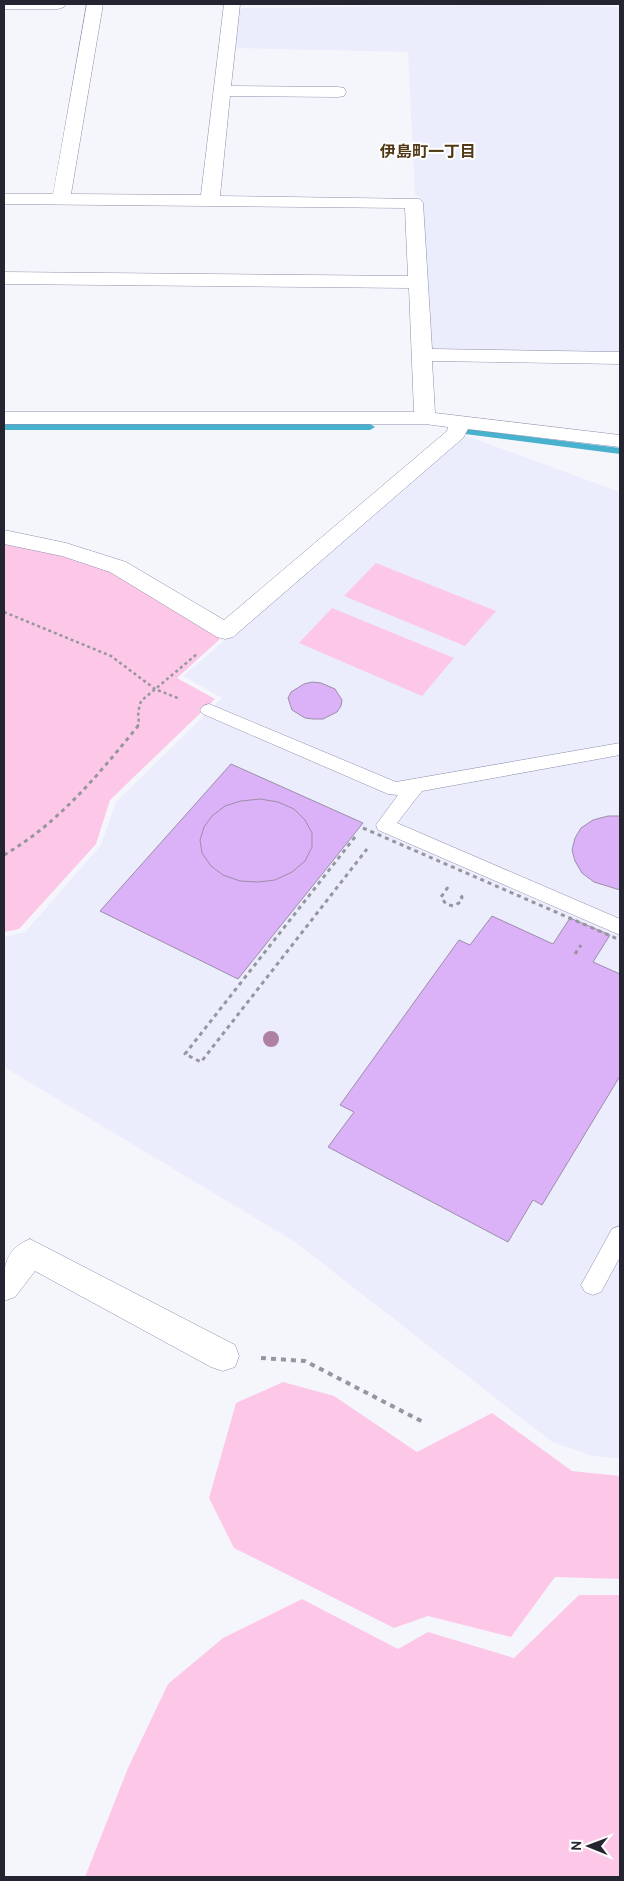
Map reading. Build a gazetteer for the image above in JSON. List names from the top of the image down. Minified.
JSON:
{"districts":["伊島町一丁目"],"north":"left"}
